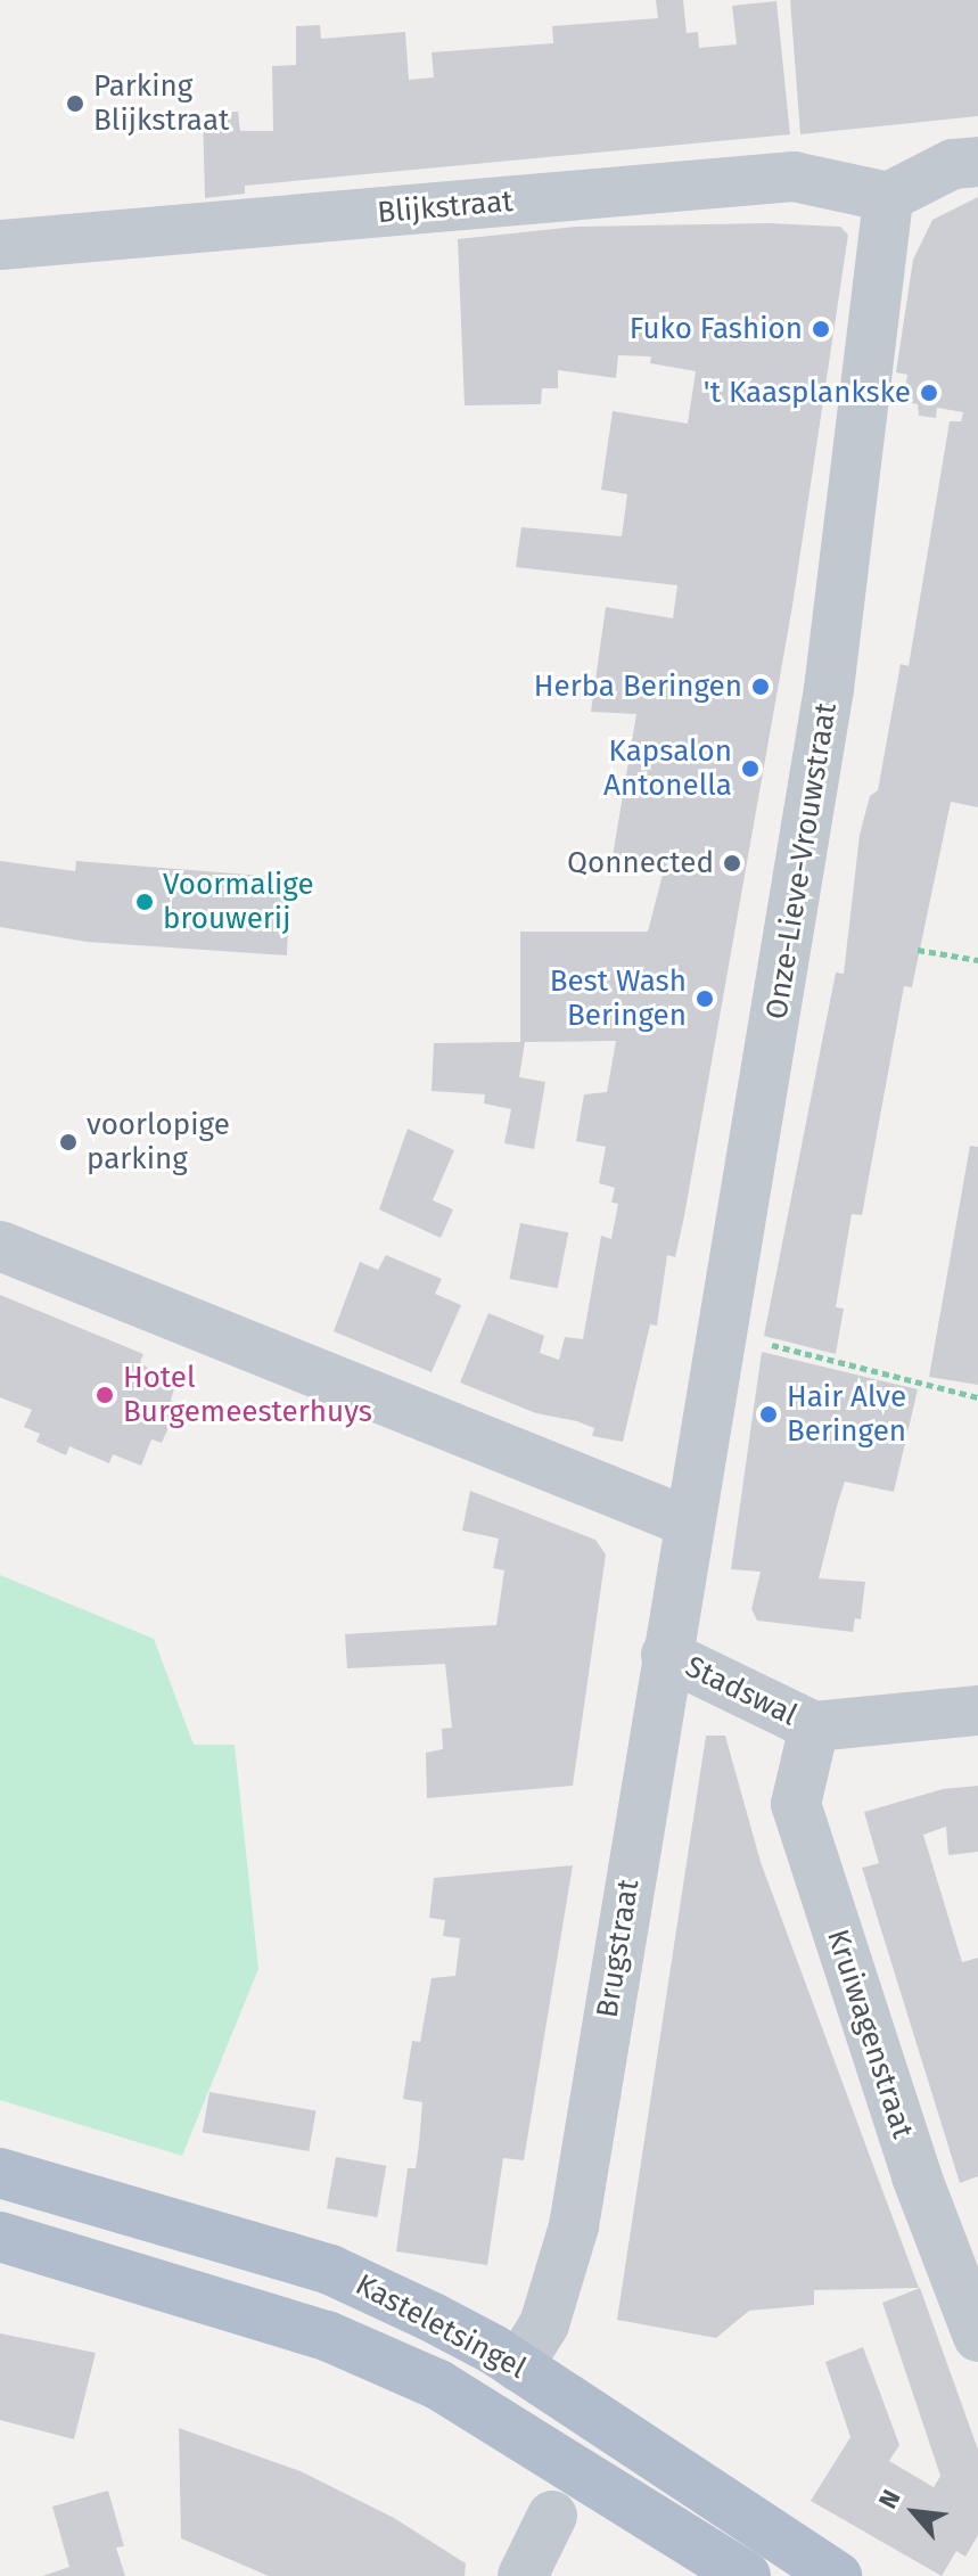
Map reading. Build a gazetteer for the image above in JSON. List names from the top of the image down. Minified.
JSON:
{"streets":{"main road":["Kasteletsingel"],"street":["Blijkstraat","Onze-Lieve-Vrouwstraat","Stadswal","Brugstraat","Kruiwagenstraat"]},"crossings":[["Blijkstraat","Onze-Lieve-Vrouwstraat"],["Onze-Lieve-Vrouwstraat","Brugstraat"],["Stadswal","Brugstraat"],["Stadswal","Kruiwagenstraat"],["Brugstraat","Kasteletsingel"]],"places":["Parking Blijkstraat","Fuko Fashion","'t Kaasplankske","Herba Beringen","Kapsalon Antonella","Qonnected","Voormalige brouwerij","Best Wash Beringen","voorlopige parking","Hotel Burgemeesterhuys","Hair Alve Beringen"],"north":"top left"}
